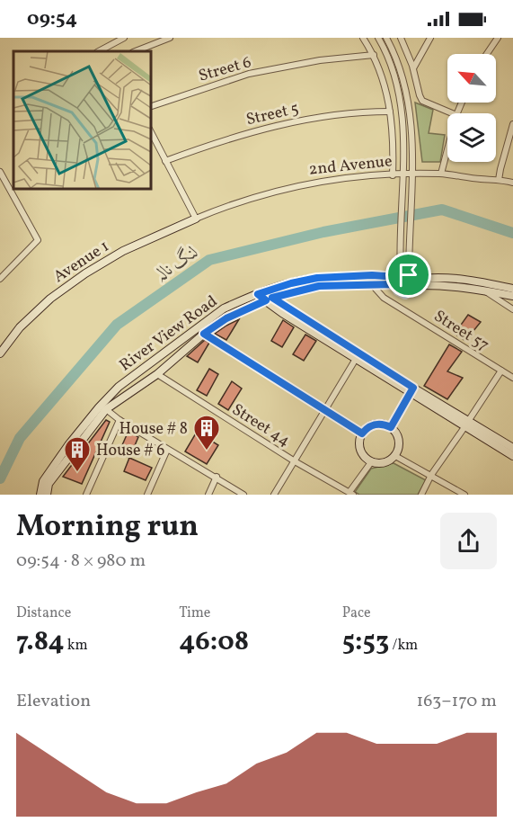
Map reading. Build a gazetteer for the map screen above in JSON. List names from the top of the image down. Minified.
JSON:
{"streets":{"street":["Street 6","Street 5","2nd Avenue","Avenue 1","Street 57","River View Road","Street 44"]},"crossings":[["2nd Avenue","Avenue 1"],["Street 57","River View Road"],["River View Road","Street 44"]],"water":["لنگ نالہ"],"places":{"building":["House # 8","House # 6"]},"north":"top left","page":{"status":"09:54","heading":["Morning run","09:54 · 8 × 980 m"],"stats":[["Distance","7.84 km"],["Time","46:08"],["Pace","5:53 /km"]],"chart":["Elevation","163–170 m"]}}
